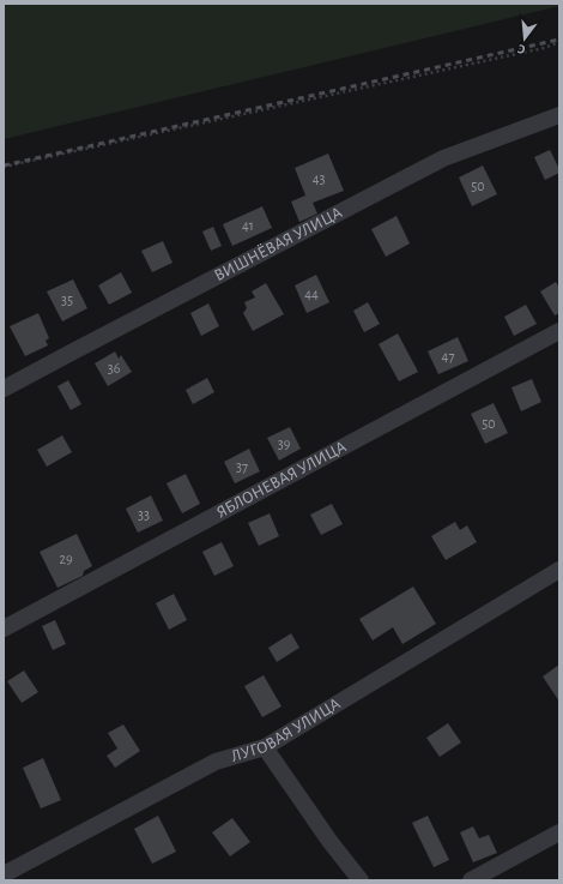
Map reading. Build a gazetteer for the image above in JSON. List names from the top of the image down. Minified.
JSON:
{"streets":{"street":["ВИШНЁВАЯ УЛИЦА","ЯБЛОНЕВАЯ УЛИЦА","ЛУГОВАЯ УЛИЦА"]},"house_numbers":["43","50","41","44","35","47","36","50","39","37","33","29"],"north":"bottom"}
